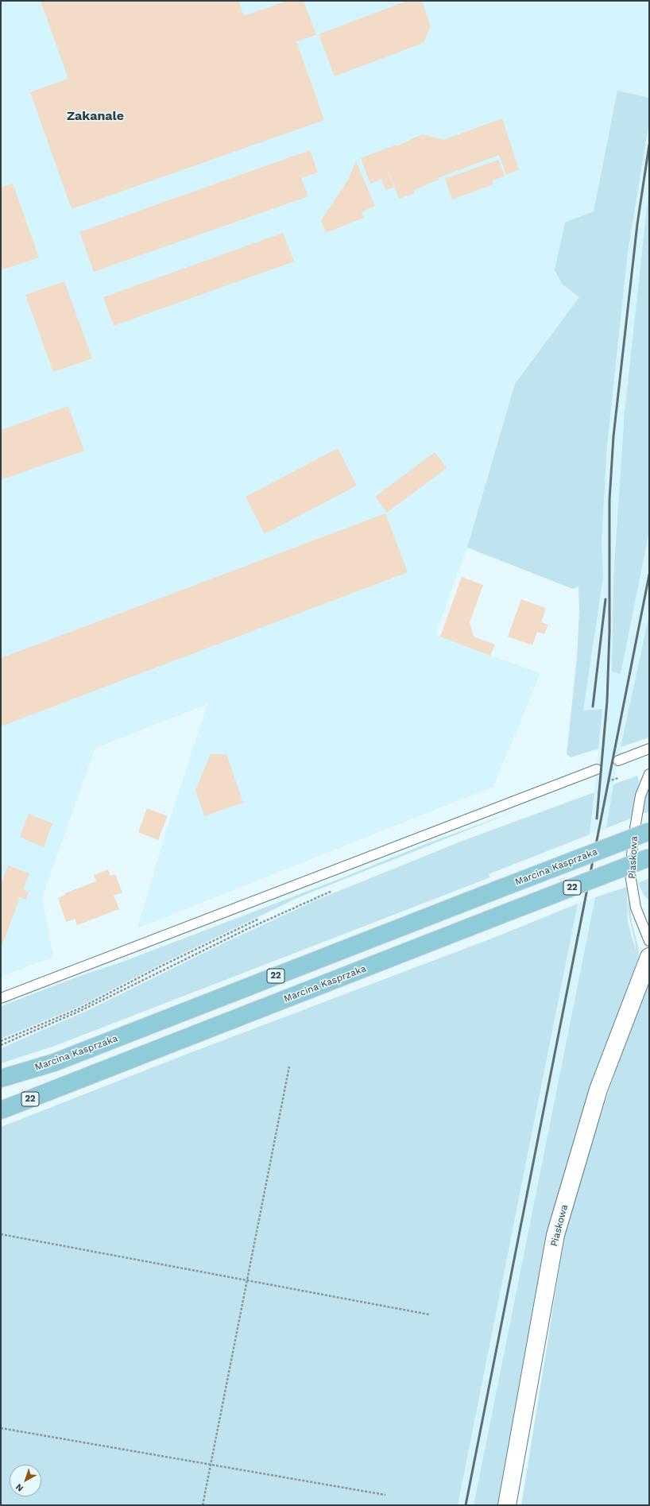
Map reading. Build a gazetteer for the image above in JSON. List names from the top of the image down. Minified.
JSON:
{"streets":{"main road":["Marcina Kasprzaka","22"],"street":["Piaskowa"]},"districts":["Zakanale"],"north":"bottom left"}
